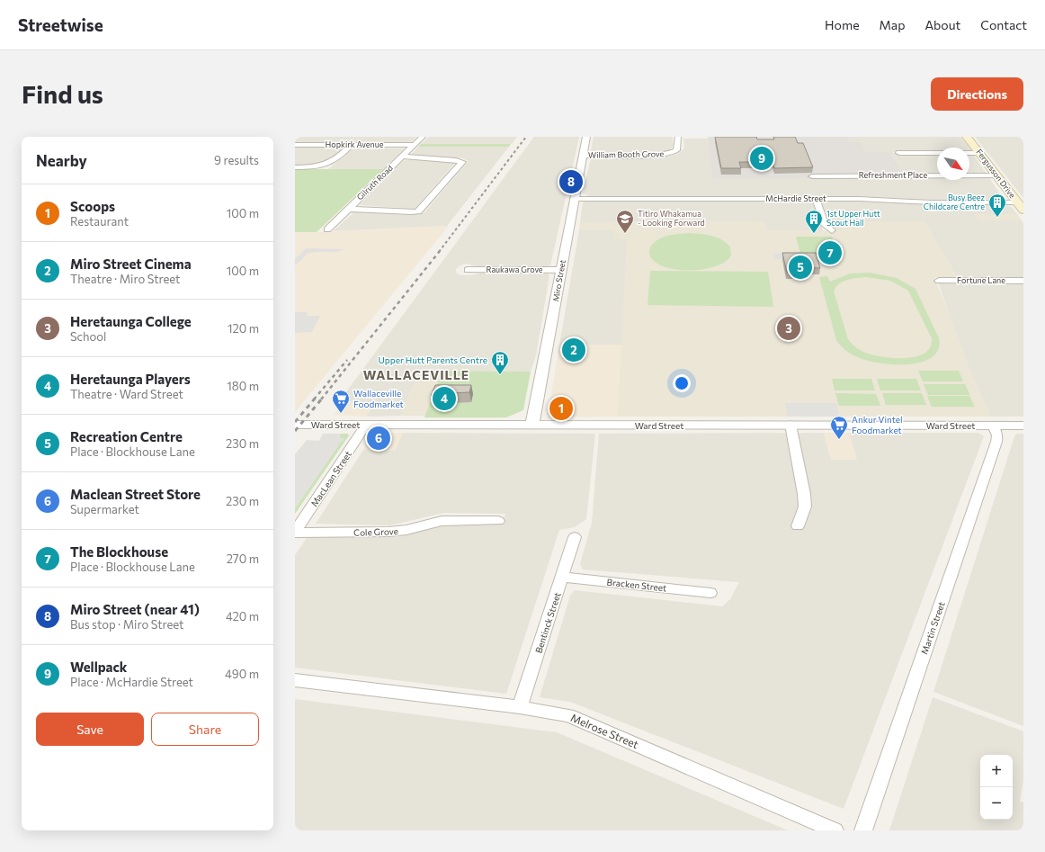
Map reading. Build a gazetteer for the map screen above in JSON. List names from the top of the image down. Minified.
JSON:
{"streets":{"main road":["Fergusson Drive"],"street":["Hopkirk Avenue","William Booth Grove","Refreshment Place","Gilruth Road","McHardie Street","Raukawa Grove","Miro Street","Fortune Lane","Ward Street","MacLean Street","Cole Grove","Bracken Street","Bentinck Street","Martin Street","Melrose Street"]},"crossings":[["Hopkirk Avenue","Gilruth Road"],["William Booth Grove","Miro Street"],["Fergusson Drive","Refreshment Place"],["Fergusson Drive","McHardie Street"],["McHardie Street","Miro Street"],["Raukawa Grove","Miro Street"],["Miro Street","Ward Street"],["Ward Street","MacLean Street"],["Ward Street","Martin Street"],["MacLean Street","Cole Grove"],["Bracken Street","Bentinck Street"],["Bentinck Street","Melrose Street"]],"districts":["WALLACEVILLE"],"places":{"building":["Busy Beez Childcare Centre","1st Upper Hutt Scout Hall","Upper Hutt Parents Centre"],"school or university":["Titiro Whakamua - Looking Forward"],"supermarket":["Wallaceville Foodmarket","Ankur Vintel Foodmarket"]},"north":"bottom right","page":{"header":"Streetwise","nav":["Home","Map","About","Contact"],"buttons":["Directions",["Save","Share"]],"title":"Find us","heading":["Nearby","9 results"],"pins":["9","8","7","5","3","2","4","1","6"],"list":[{"mark":"1","name":"Scoops","note":"Restaurant","value":"100 m"},{"mark":"2","name":"Miro Street Cinema","note":"Theatre · Miro Street","value":"100 m"},{"mark":"3","name":"Heretaunga College","note":"School","value":"120 m"},{"mark":"4","name":"Heretaunga Players","note":"Theatre · Ward Street","value":"180 m"},{"mark":"5","name":"Recreation Centre","note":"Place · Blockhouse Lane","value":"230 m"},{"mark":"6","name":"Maclean Street Store","note":"Supermarket","value":"230 m"},{"mark":"7","name":"The Blockhouse","note":"Place · Blockhouse Lane","value":"270 m"},{"mark":"8","name":"Miro Street (near 41)","note":"Bus stop · Miro Street","value":"420 m"},{"mark":"9","name":"Wellpack","note":"Place · McHardie Street","value":"490 m"}],"map_buttons":["+","−"]}}
